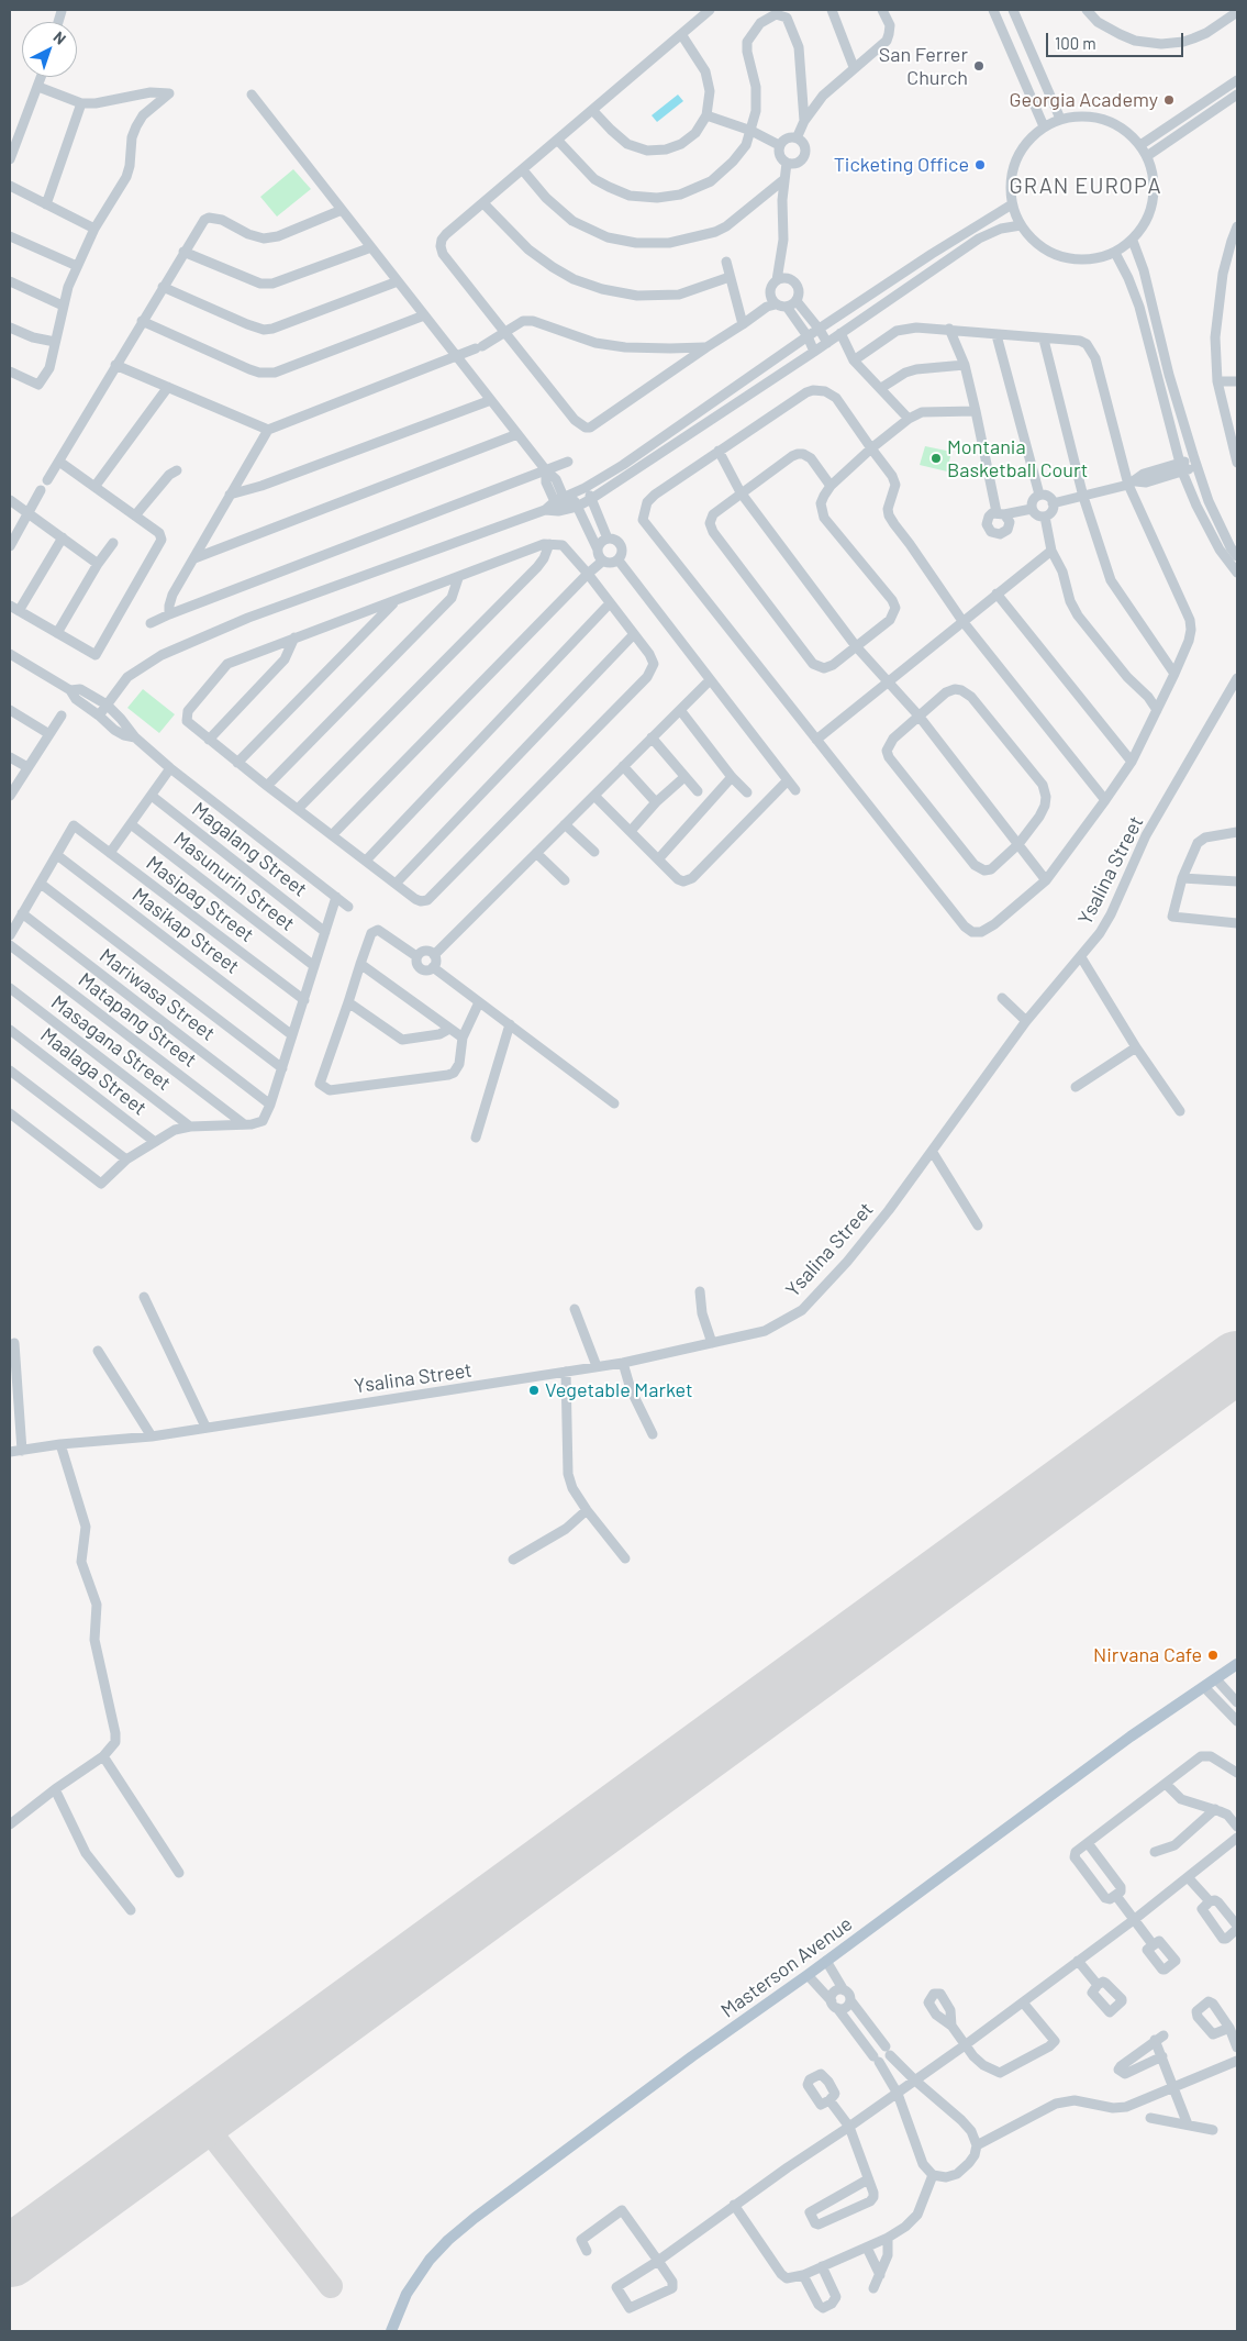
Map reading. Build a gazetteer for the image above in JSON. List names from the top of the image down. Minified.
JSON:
{"streets":{"main road":["Masterson Avenue"],"street":["Magalang Street","Ysalina Street","Masunurin Street","Masipag Street","Masikap Street","Mariwasa Street","Matapang Street","Masagana Street","Maalaga Street"]},"crossings":[["Masipag Street","Masikap Street"]],"districts":["GRAN EUROPA"],"places":["San Ferrer Church","Georgia Academy","Ticketing Office","Montania Basketball Court","Vegetable Market","Nirvana Cafe"],"scale_bar":"100 m","north":"top right"}
